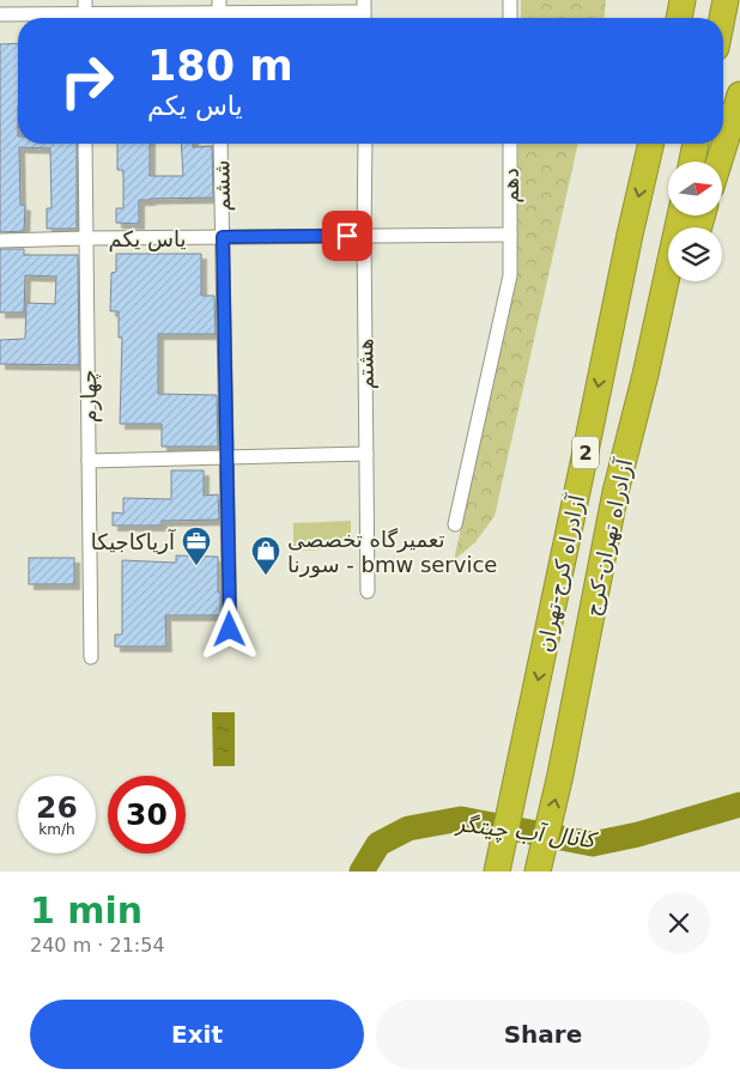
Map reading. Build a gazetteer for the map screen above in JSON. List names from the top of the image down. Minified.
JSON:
{"streets":{"highway":["2","آزادراه تهران-کرج","آزادراه کرج-تهران"],"street":["ششم","دهم","یاس یکم","هشتم","چهارم"]},"crossings":[["ششم","یاس یکم"],["دهم","یاس یکم"],["یاس یکم","هشتم"],["یاس یکم","چهارم"]],"one_way":["آزادراه تهران-کرج","آزادراه کرج-تهران"],"water":["کانال آب چیتگر"],"places":{"office":["آریاکاجیکا"],"shop":["تعمیرگاه تخصصی سورنا - bmw service"]},"north":"right","page":{"turn":["180 m","یاس یکم"],"speed":"26 km/h","limit":"30","heading":["1 min","240 m · 21:54"],"buttons":["Exit","Share"]}}
